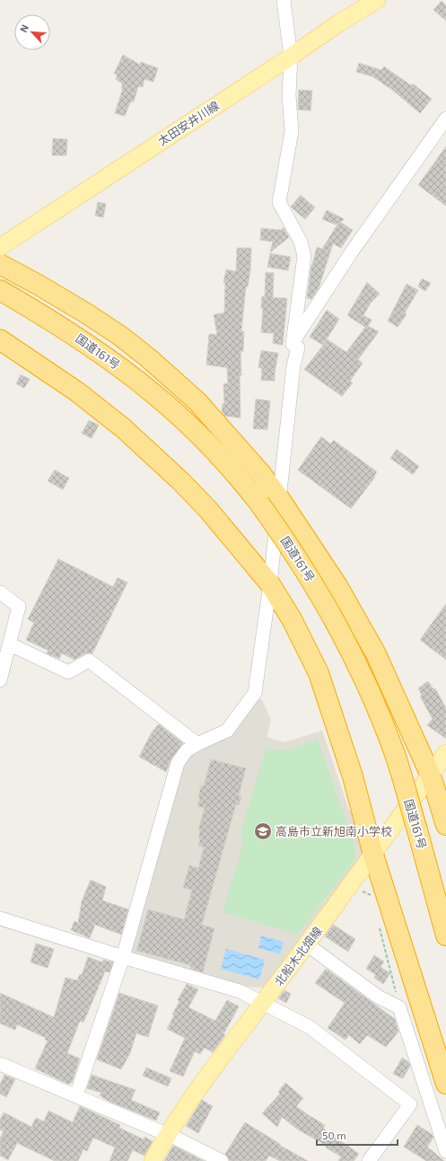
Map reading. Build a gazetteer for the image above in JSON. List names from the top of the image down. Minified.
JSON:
{"streets":{"highway":["国道161号"],"main road":["太田安井川線","北船木北畑線"]},"places":{"school or university":["高島市立新旭南小学校"]},"scale_bar":"50 m","north":"top left"}
